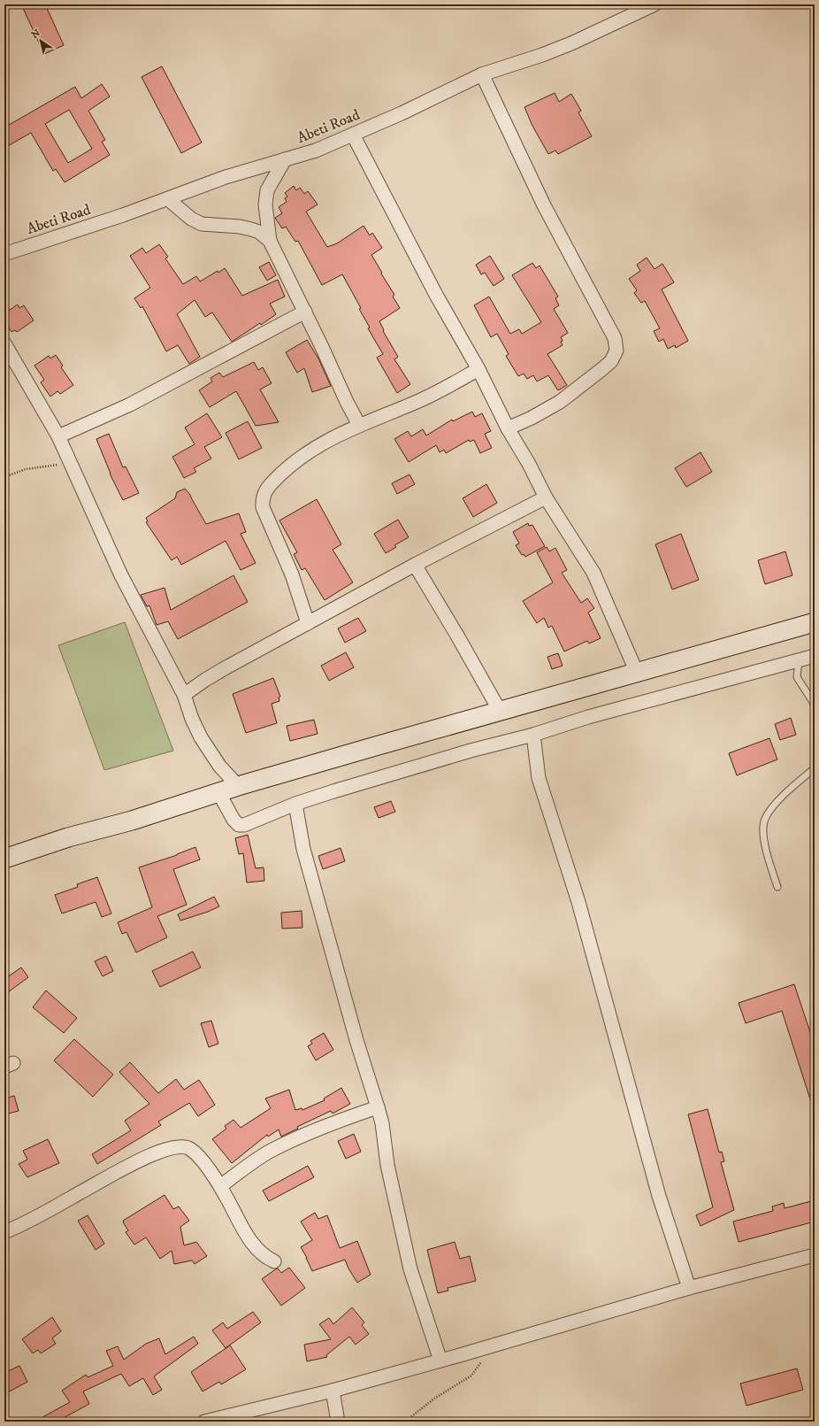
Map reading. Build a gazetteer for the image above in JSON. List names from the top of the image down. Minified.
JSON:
{"streets":{"street":["Abeti Road"]},"north":"top left"}
